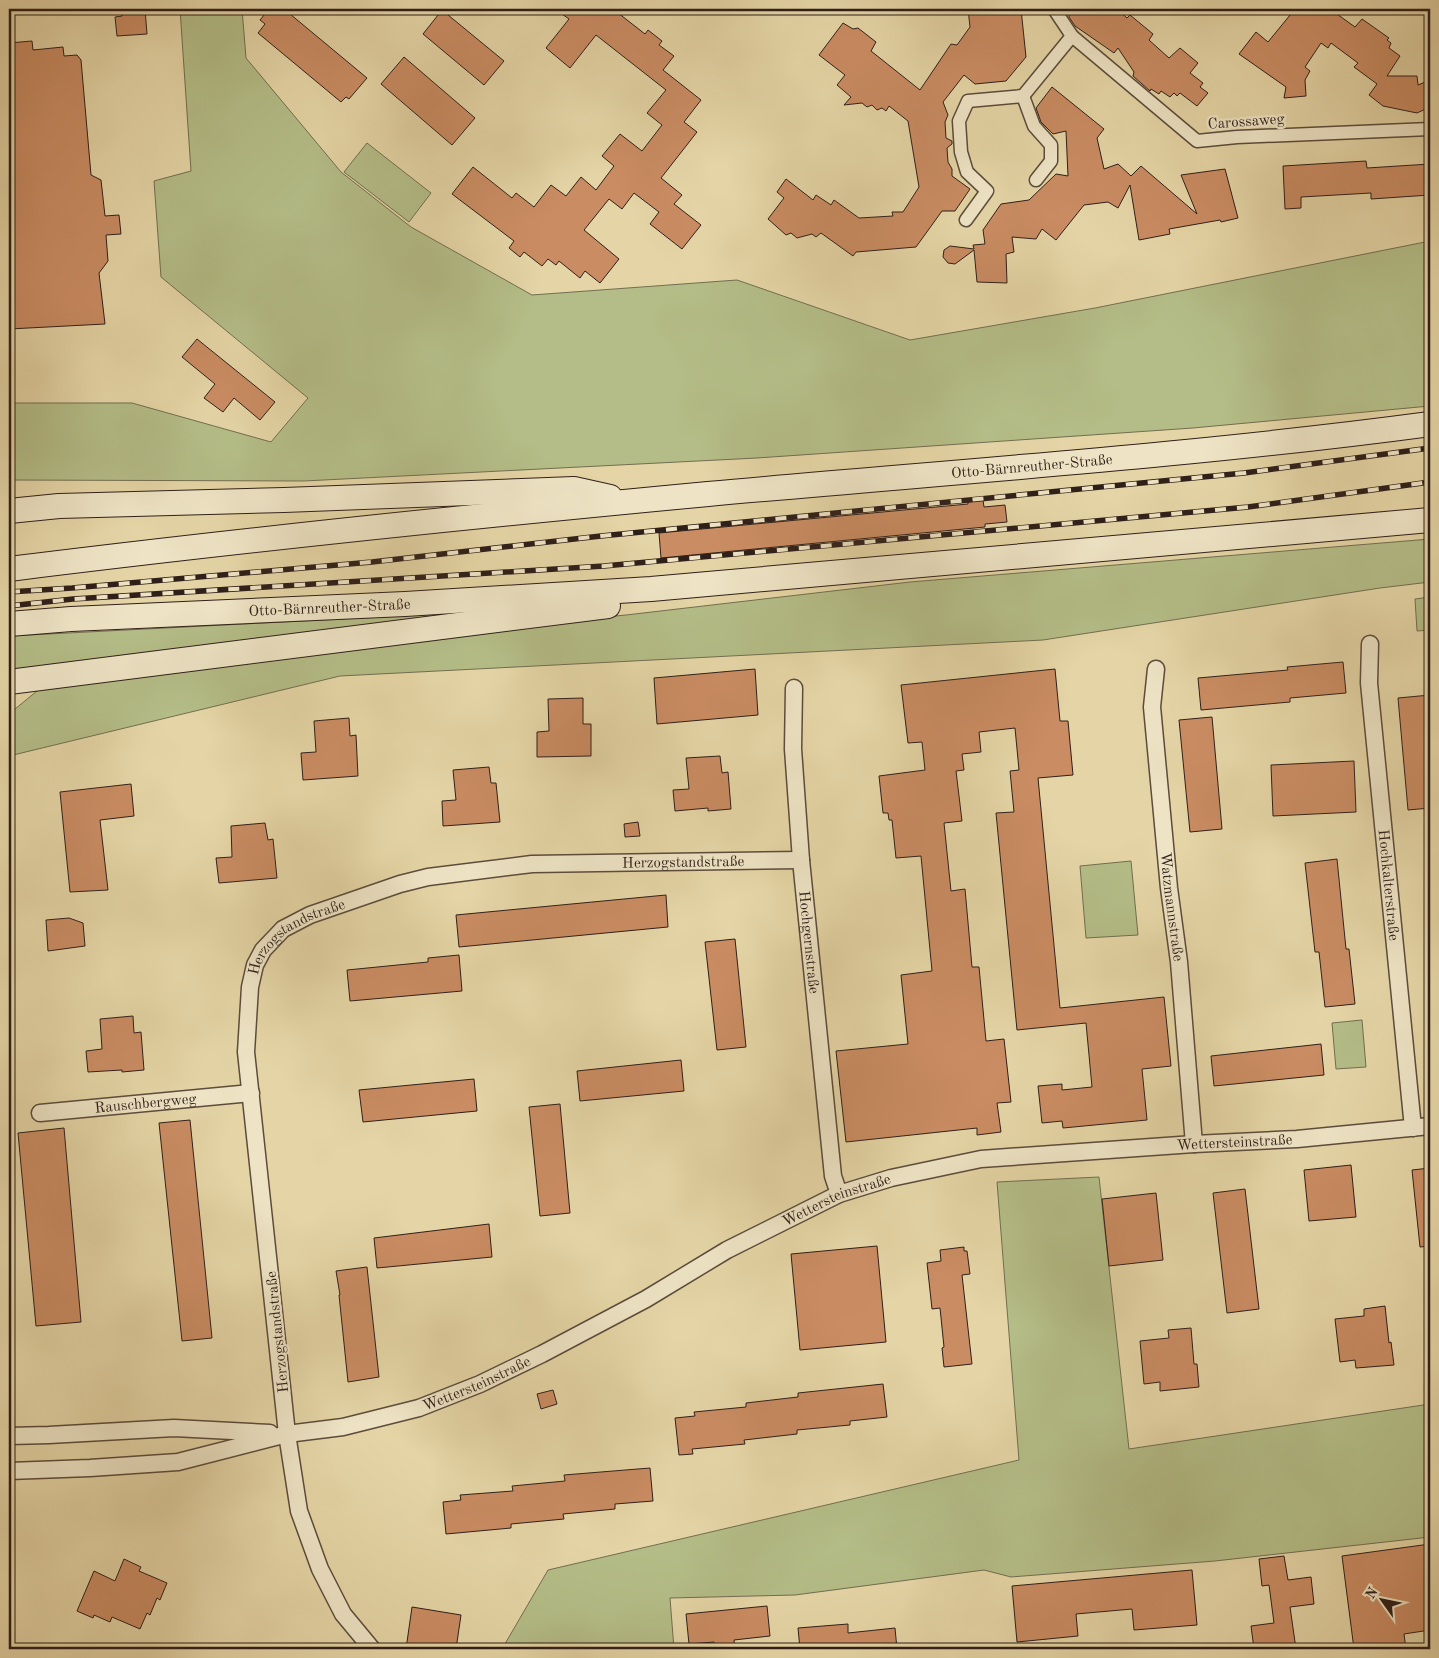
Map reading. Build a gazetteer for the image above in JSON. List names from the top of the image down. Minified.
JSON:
{"streets":{"main road":["Otto-Bärnreuther-Straße"],"street":["Carossaweg","Herzogstandstraße","Hochkalterstraße","Watzmannstraße","Hochgernstraße","Rauschbergweg","Wettersteinstraße"]},"crossings":[["Herzogstandstraße","Hochgernstraße"],["Herzogstandstraße","Rauschbergweg"],["Herzogstandstraße","Wettersteinstraße"],["Hochkalterstraße","Wettersteinstraße"],["Watzmannstraße","Wettersteinstraße"],["Hochgernstraße","Wettersteinstraße"]],"north":"top left"}
